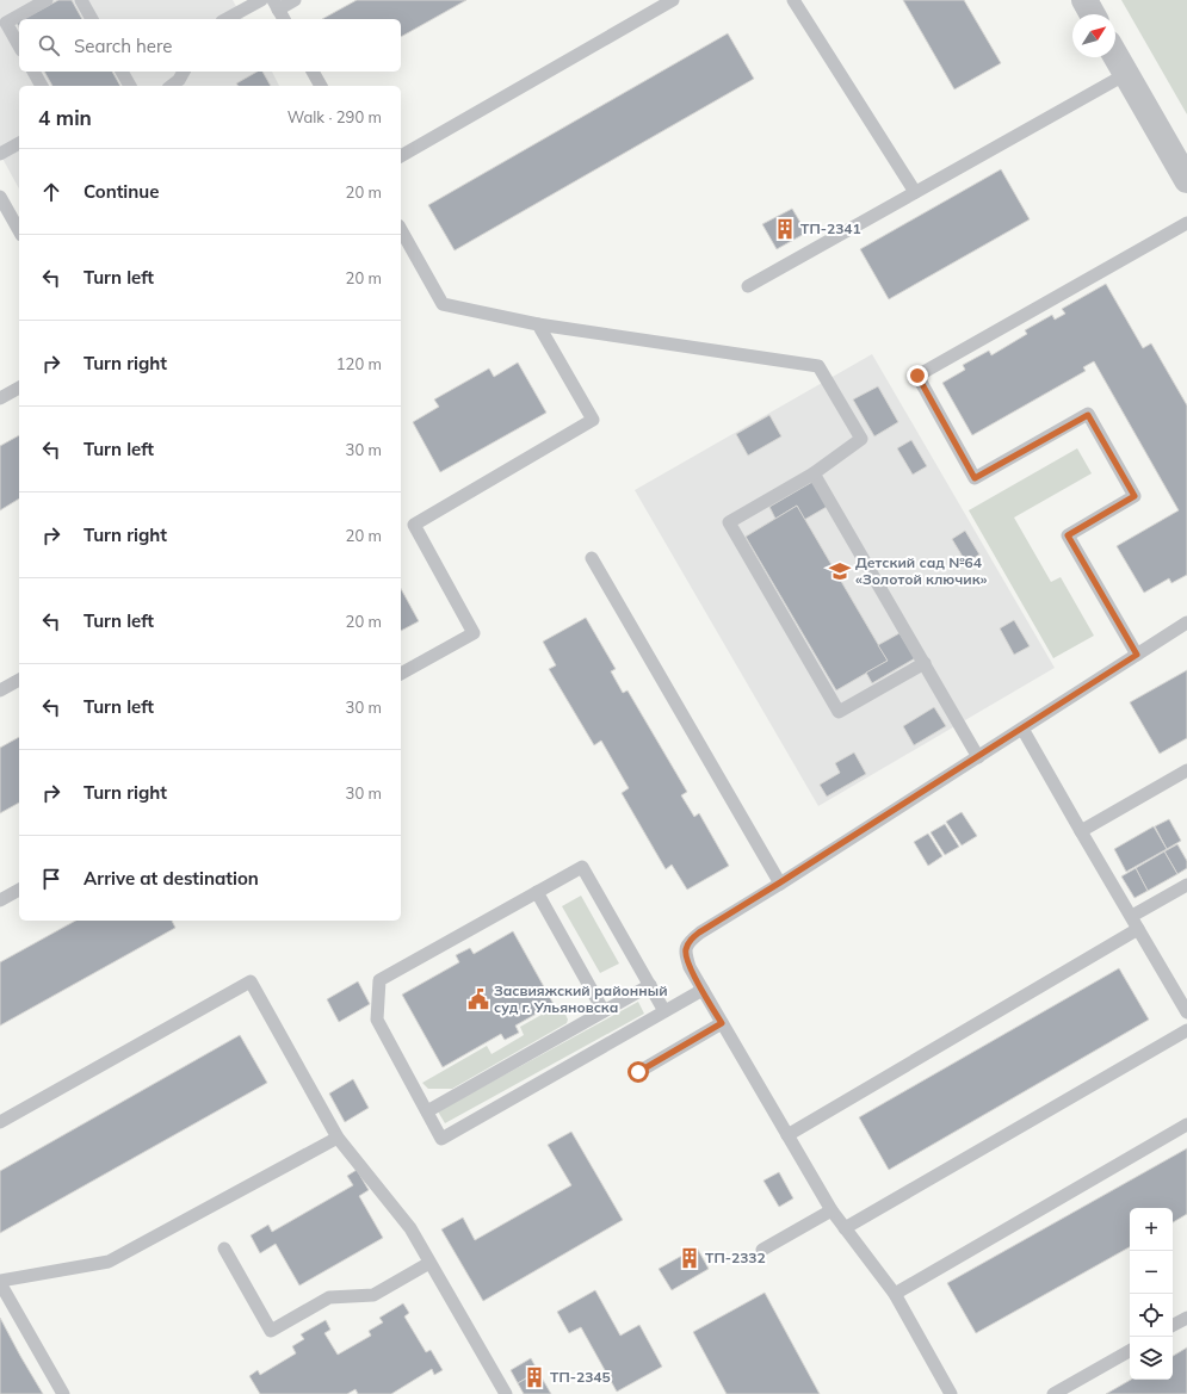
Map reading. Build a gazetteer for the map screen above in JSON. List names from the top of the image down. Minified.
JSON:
{"places":{"building":["ТП-2341","ТП-2332","ТП-2345"],"school or university":["Детский сад №64 «Золотой ключик»"],"public building":["Засвияжский районный суд г. Ульяновска"]},"north":"top right","page":{"search":"Search here","heading":["4 min","Walk · 290 m"],"list":[["Continue","20 m"],["Turn left","20 m"],["Turn right","120 m"],["Turn left","30 m"],["Turn right","20 m"],["Turn left","20 m"],["Turn left","30 m"],["Turn right","30 m"],"Arrive at destination"],"map_buttons":["+","−"]}}
